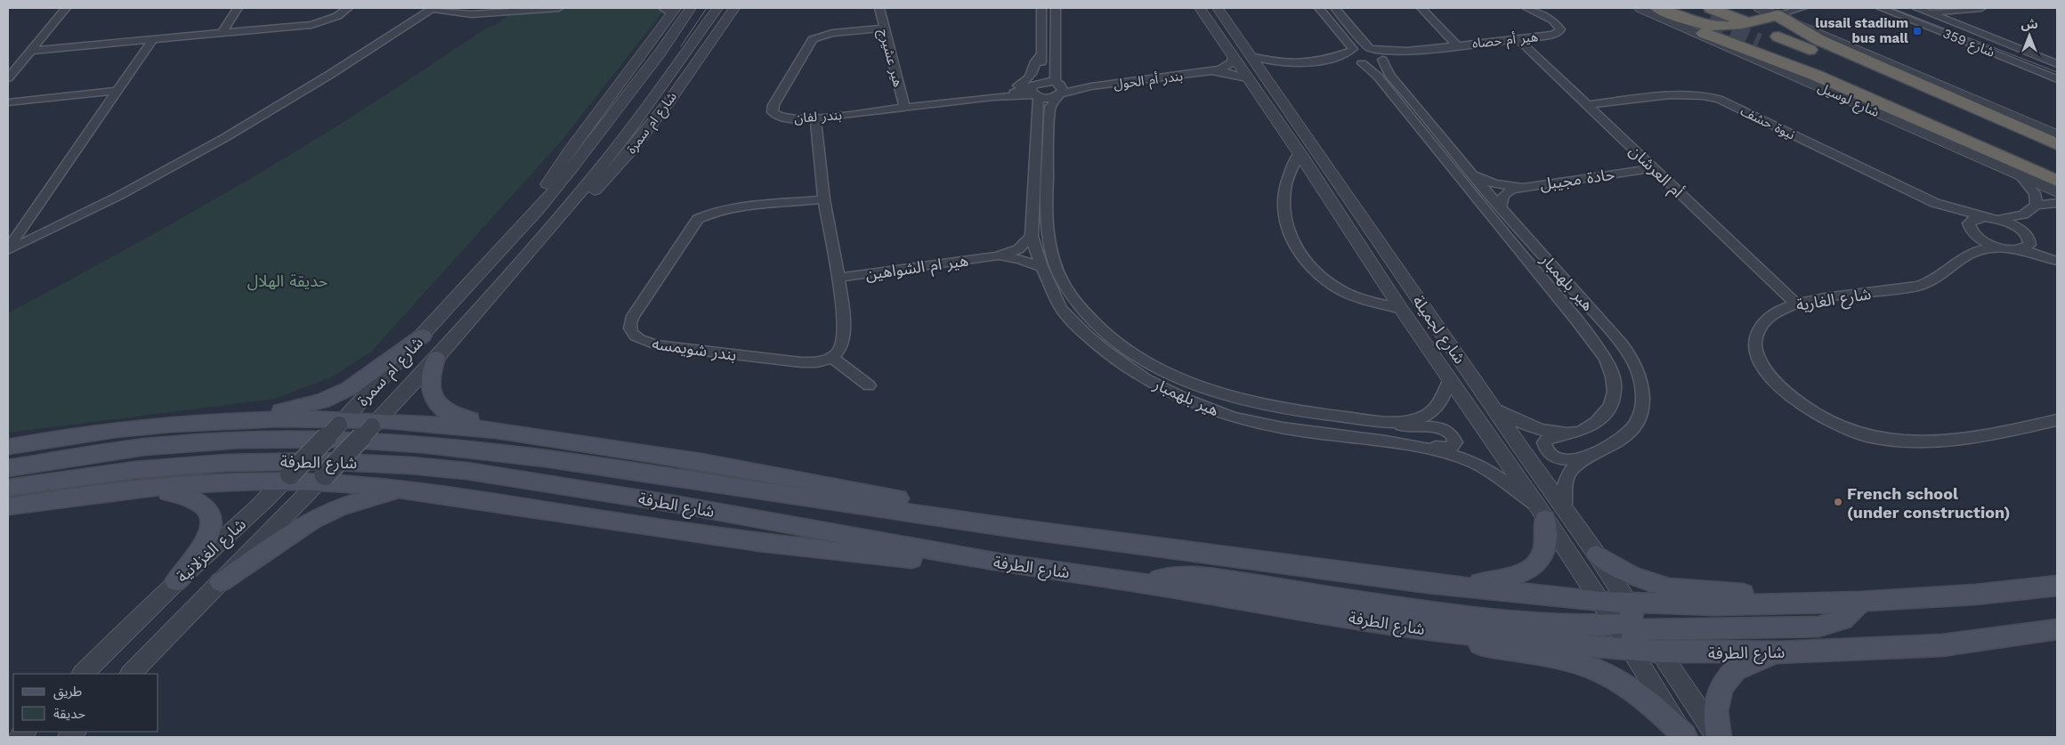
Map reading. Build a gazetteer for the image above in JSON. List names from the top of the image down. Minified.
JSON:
{"streets":{"highway":["شارع لوسيل"],"main road":["شارع الطرفة"],"street":["هير أم حصاه","شارع 359","هير عشيرج","بندر أم الحول","بندر لفان","شارع ام سمرة","نيوة حشف","أم العرشان","حادة مجيبل","هير ام الشواهين","هير بلهمبار","شارع الغارية","شارع لجميلة","بندر شويمسه","شارع الغزلانية"]},"crossings":[["هير أم حصاه","أم العرشان"],["هير أم حصاه","هير بلهمبار"],["هير عشيرج","بندر لفان"],["بندر أم الحول","بندر لفان"],["بندر أم الحول","هير بلهمبار"],["بندر أم الحول","شارع لجميلة"],["بندر لفان","هير بلهمبار"],["شارع ام سمرة","شارع الغزلانية"],["نيوة حشف","أم العرشان"],["نيوة حشف","شارع الغارية"],["أم العرشان","حادة مجيبل"],["أم العرشان","شارع الغارية"],["حادة مجيبل","هير بلهمبار"],["هير ام الشواهين","هير بلهمبار"],["هير بلهمبار","شارع لجميلة"],["شارع لجميلة","شارع الطرفة"]],"parks":["حديقة الهلال"],"places":{"transit":["lusail stadium bus mall"],"other":["French school (under construction)"]},"legend":["طريق","حديقة"],"north":"top"}
